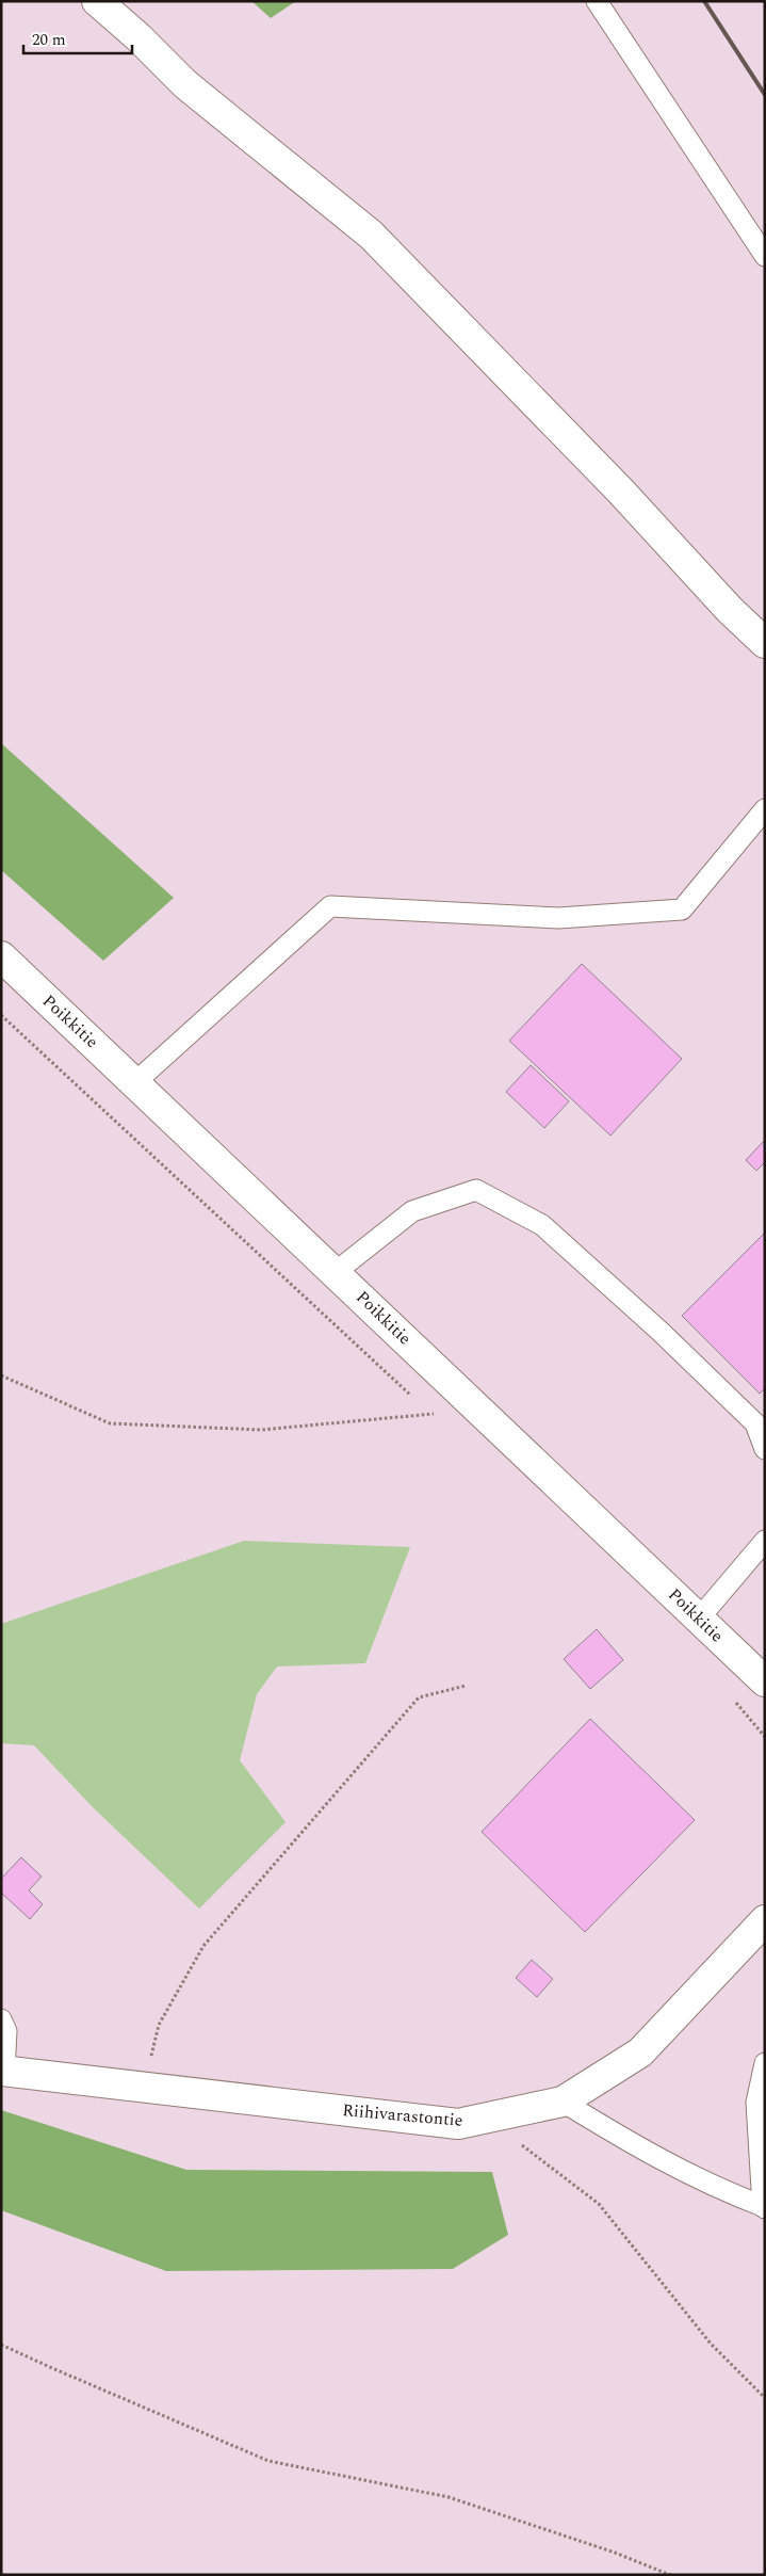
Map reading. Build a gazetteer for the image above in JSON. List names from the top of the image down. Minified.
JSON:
{"streets":{"street":["Poikkitie","Riihivarastontie"]},"scale_bar":"20 m"}
